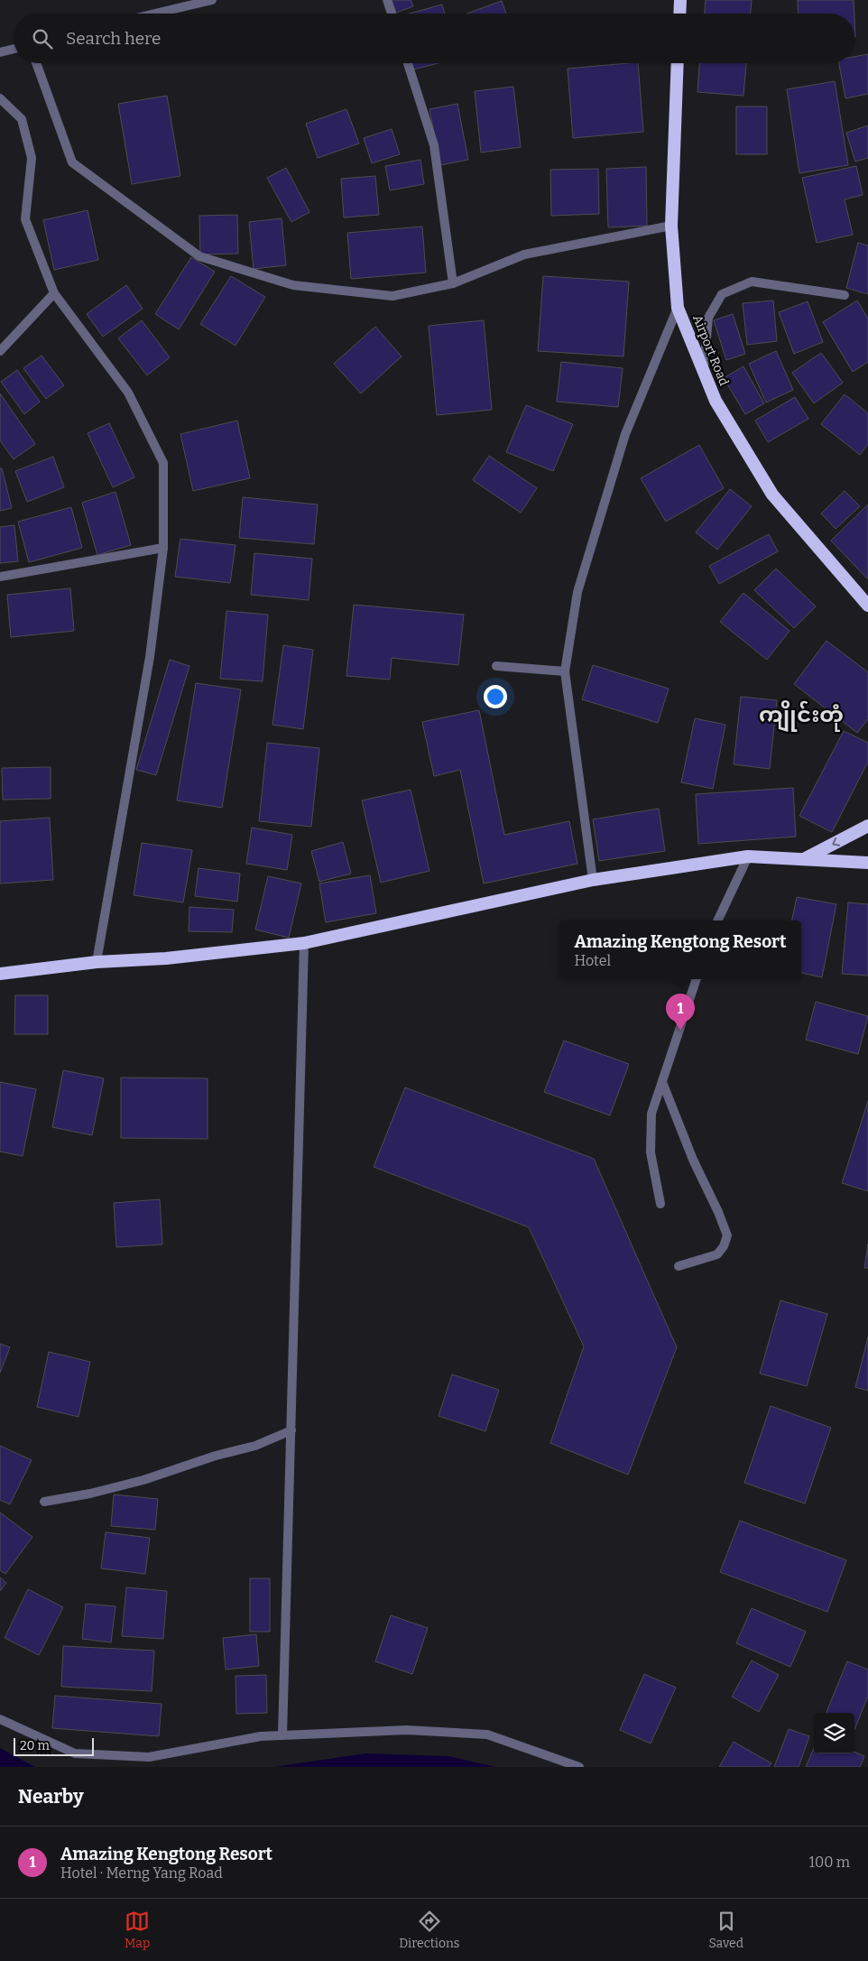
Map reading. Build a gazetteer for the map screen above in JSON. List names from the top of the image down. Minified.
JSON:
{"streets":{"highway":["Airport Road"]},"districts":["ကျိုင်းတုံ"],"scale_bar":"20 m","page":{"search":"Search here","popup":["Amazing Kengtong Resort","Hotel"],"pins":"1","scale":"20 m","heading":"Nearby","list":[{"mark":"1","name":"Amazing Kengtong Resort","note":"Hotel · Merng Yang Road","value":"100 m"}],"nav":["Map","Directions","Saved"]}}
